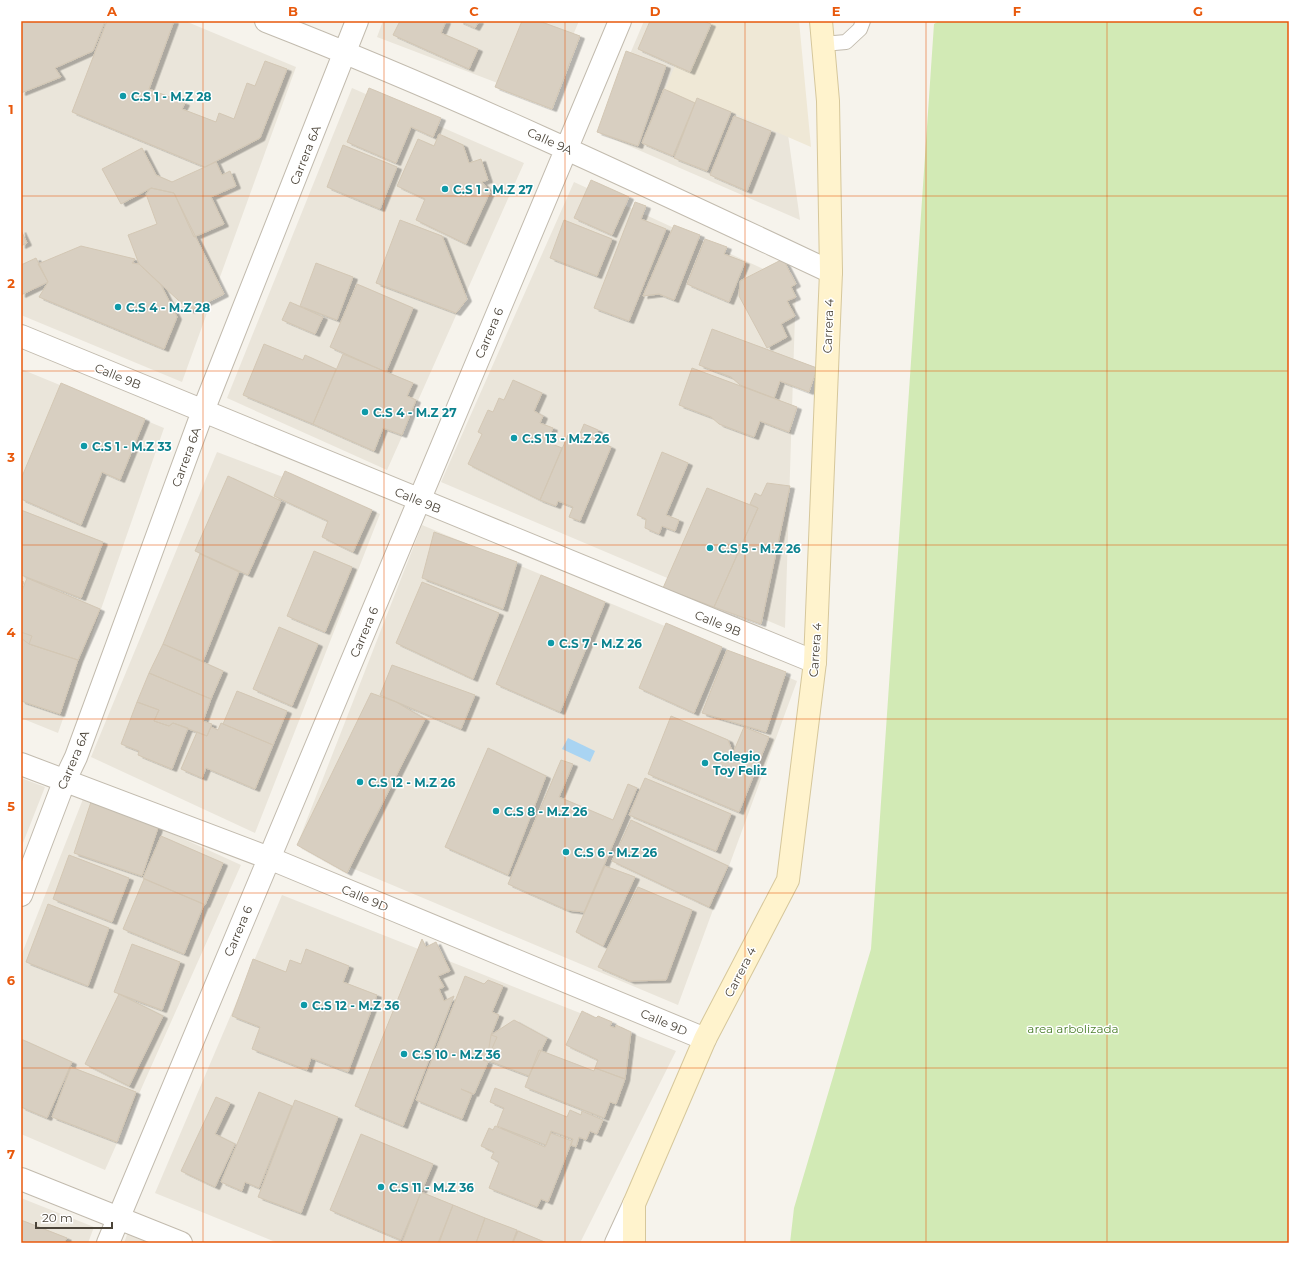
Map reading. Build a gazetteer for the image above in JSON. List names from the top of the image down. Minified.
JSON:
{"streets":{"main road":["Carrera 4"],"street":["Calle 9A","Carrera 6A","Carrera 6","Calle 9B","Calle 9D"]},"crossings":[["Calle 9A","Carrera 6A"],["Calle 9A","Carrera 4"],["Calle 9A","Carrera 6"],["Carrera 6A","Calle 9B"],["Carrera 6A","Calle 9D"],["Carrera 4","Calle 9B"],["Carrera 4","Calle 9D"],["Carrera 6","Calle 9B"],["Carrera 6","Calle 9D"]],"parks":["area arbolizada"],"places":["C.S 1 - M.Z 28","C.S 1 - M.Z 27","C.S 4 - M.Z 28","C.S 4 - M.Z 27","C.S 13 - M.Z 26","C.S 1 - M.Z 33","C.S 5 - M.Z 26","C.S 7 - M.Z 26","Colegio Toy Feliz","C.S 12 - M.Z 26","C.S 8 - M.Z 26","C.S 6 - M.Z 26","C.S 12 - M.Z 36","C.S 10 - M.Z 36","C.S 11 - M.Z 36"],"scale_bar":"20 m","grid":{"columns":["A","B","C","D","E","F","G"],"rows":["1","2","3","4","5","6","7"]}}
